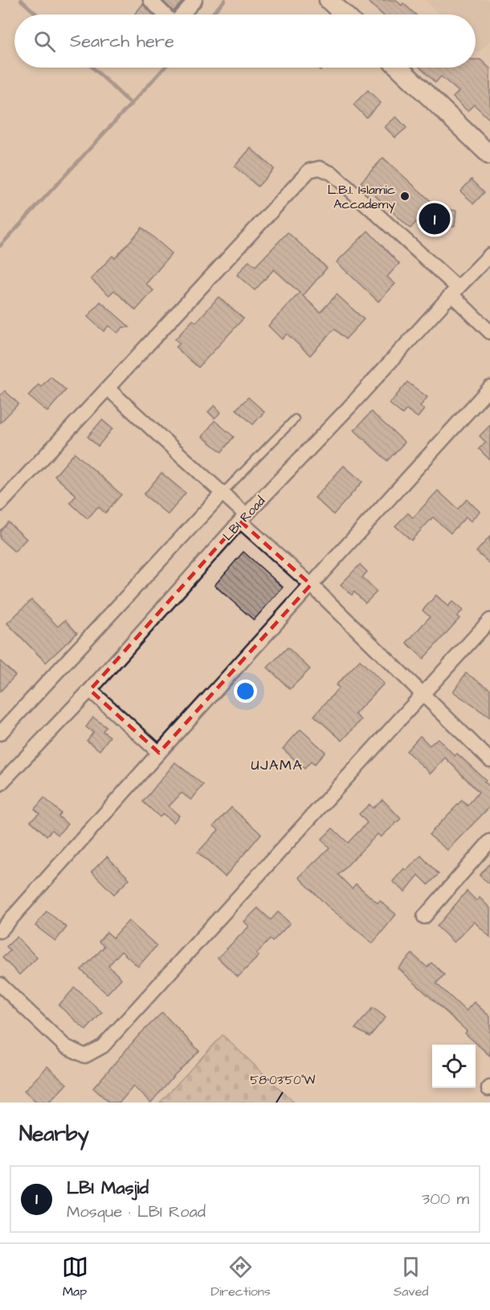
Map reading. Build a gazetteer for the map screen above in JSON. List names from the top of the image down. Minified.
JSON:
{"streets":{"street":["LBI Road"]},"districts":["UJAMA"],"places":["L.B.I. Islamic Accademy"],"page":{"search":"Search here","pins":"1","heading":"Nearby","list":[{"mark":"1","name":"LBI Masjid","note":"Mosque · LBI Road","value":"300 m"}],"nav":["Map","Directions","Saved"]},"coordinates":["58°03'50\"W"]}
